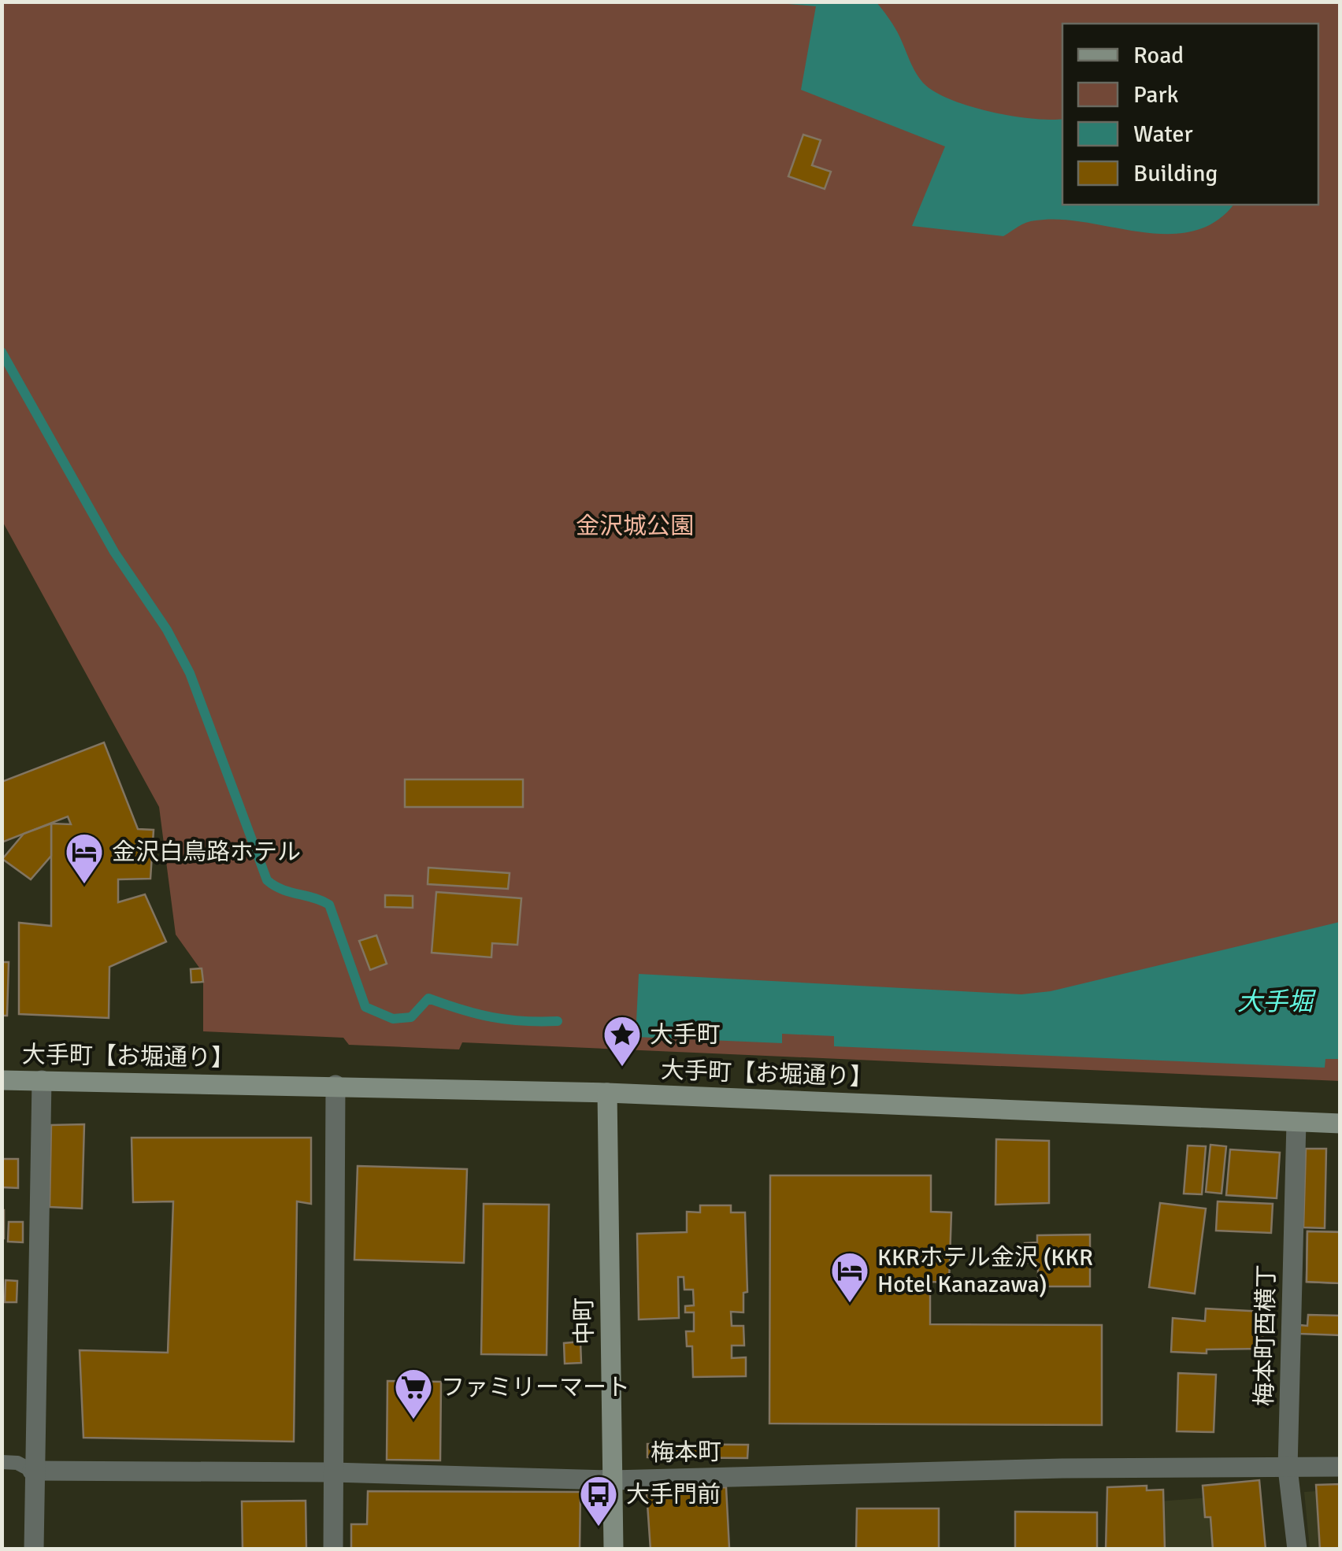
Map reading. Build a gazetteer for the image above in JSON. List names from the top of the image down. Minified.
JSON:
{"streets":{"street":["大手町【お堀通り】","中町","梅本町西横丁","梅本町"]},"crossings":[["大手町【お堀通り】","中町"],["大手町【お堀通り】","梅本町西横丁"],["中町","梅本町"],["梅本町西横丁","梅本町"]],"water":["大手堀"],"parks":["金沢城公園"],"places":{"hotel":["金沢白鳥路ホテル","KKRホテル金沢 (KKR Hotel Kanazawa)"],"place":["大手町"],"supermarket":["ファミリーマート"],"bus stop":["大手門前"]},"legend":["Road","Park","Water","Building"]}
